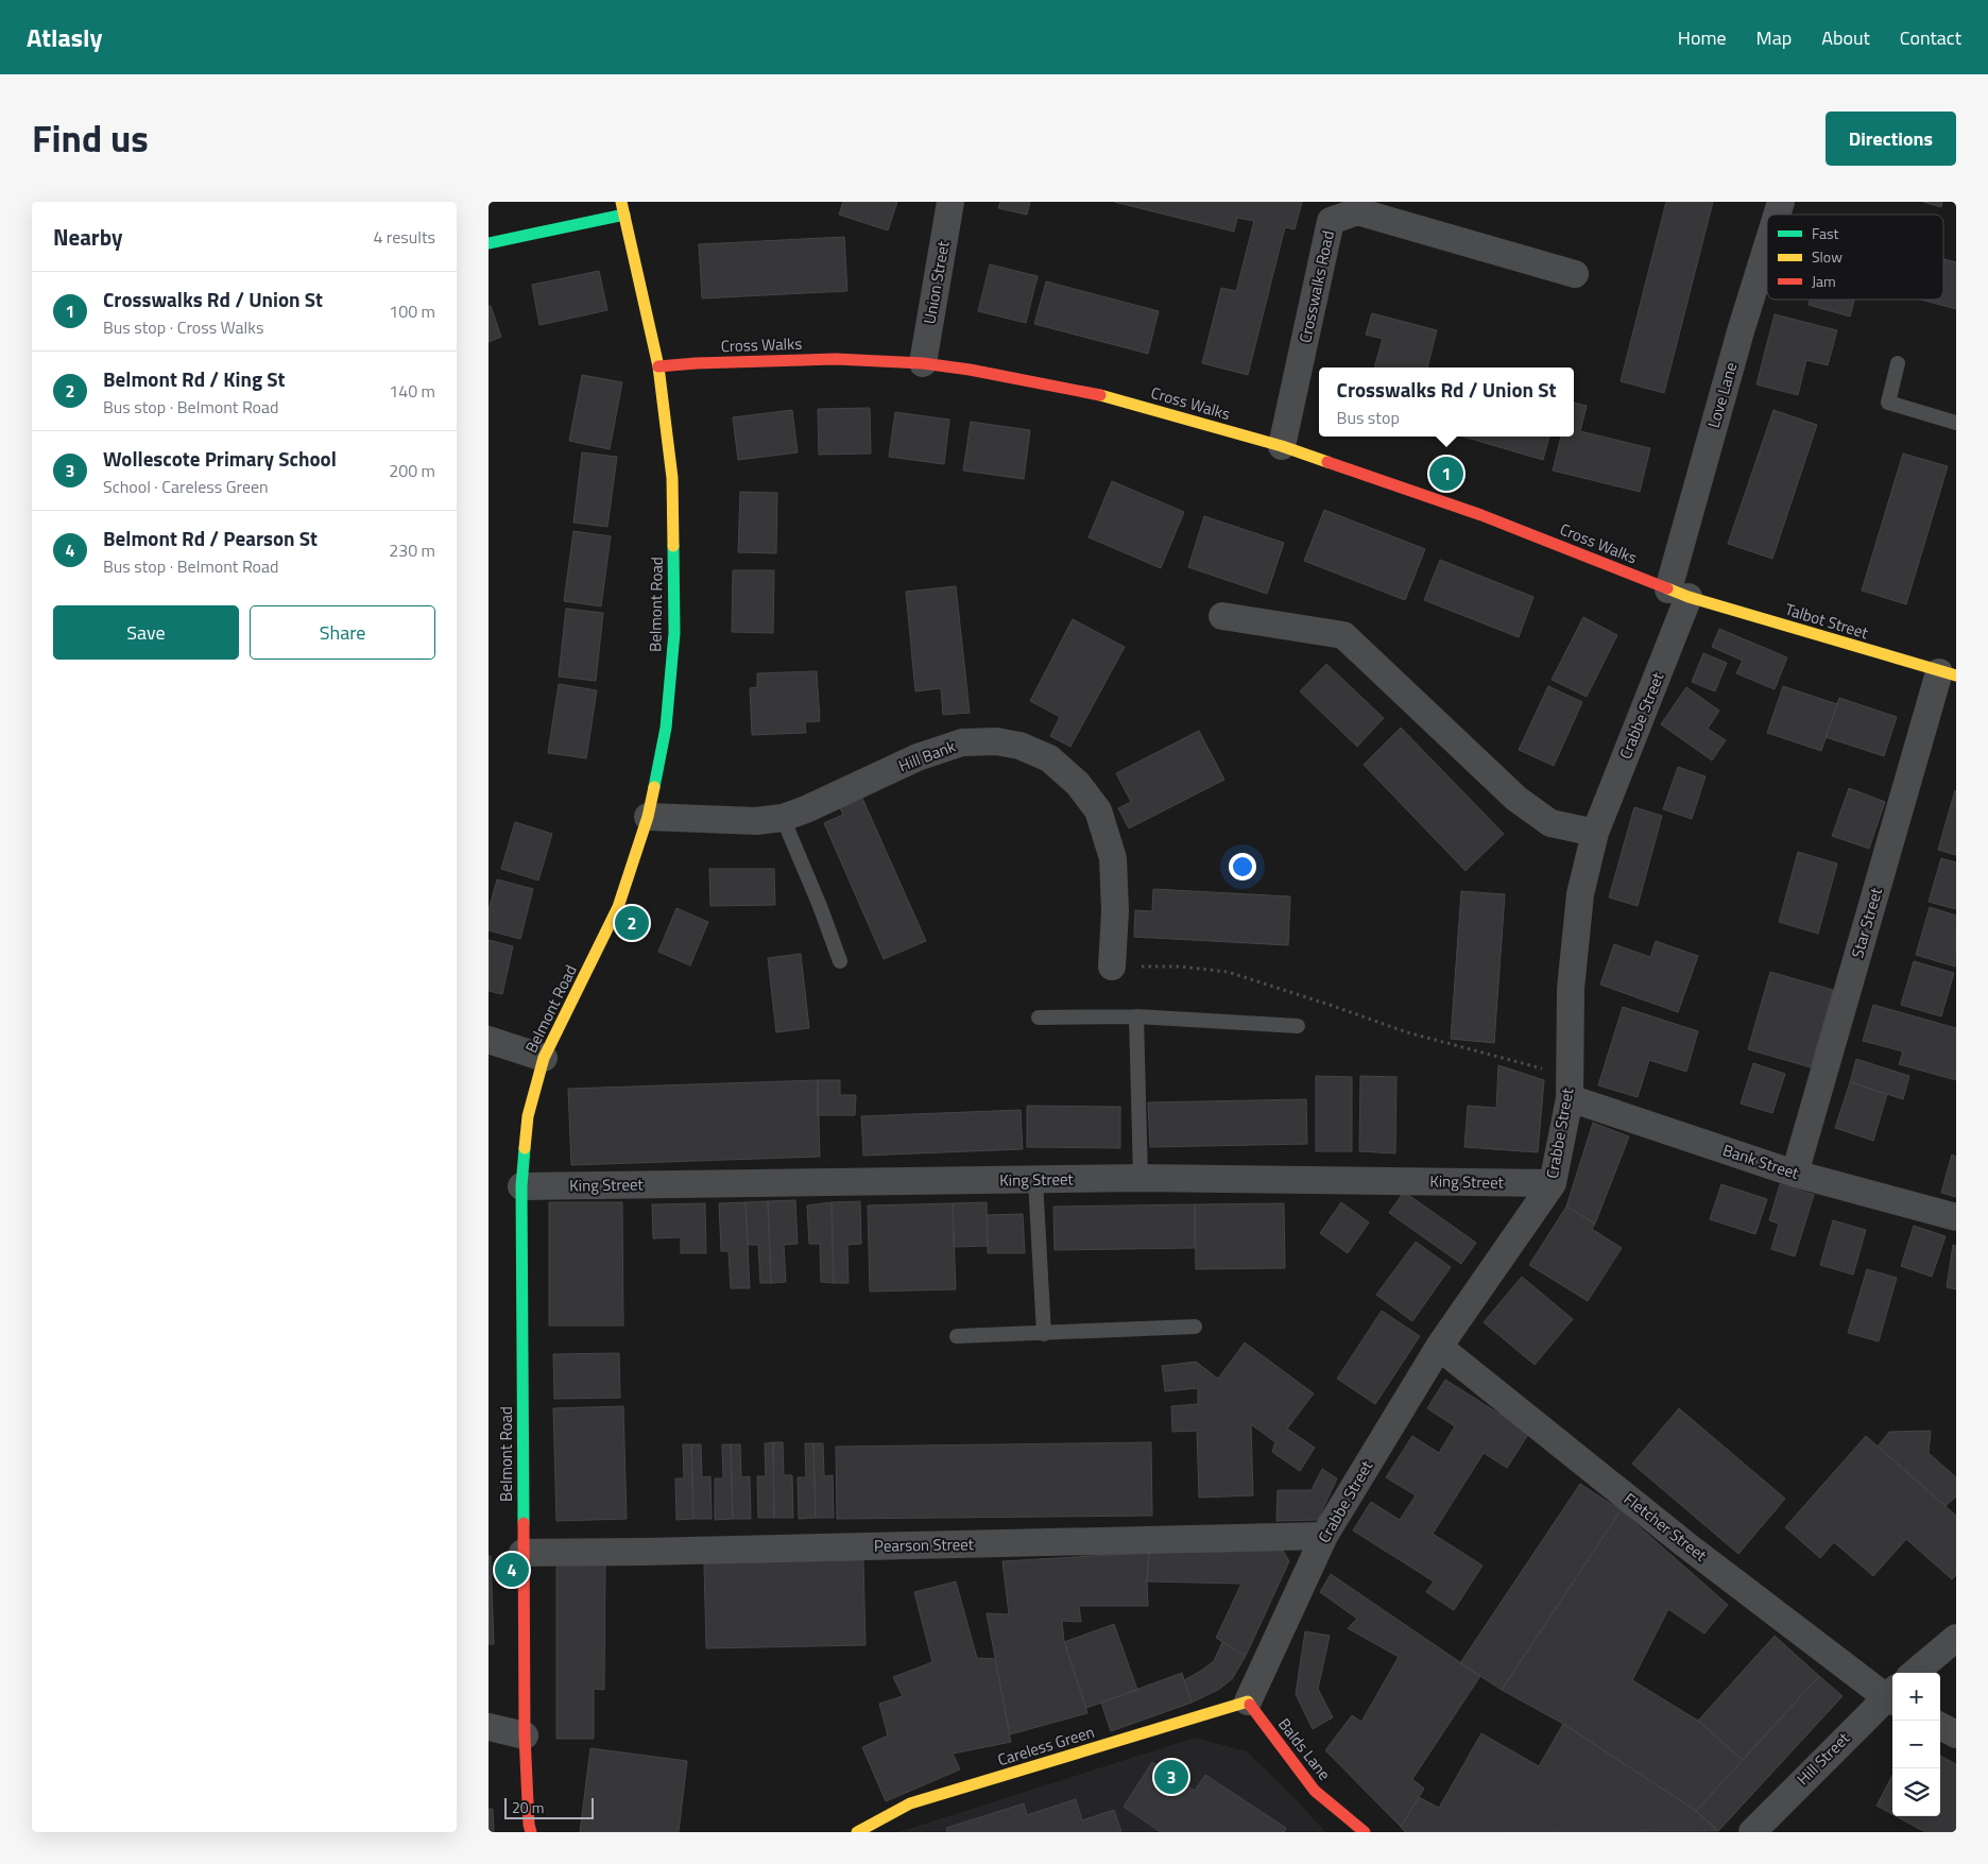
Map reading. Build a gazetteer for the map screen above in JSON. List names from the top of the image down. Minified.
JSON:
{"streets":{"street":["Union Street","Crosswalks Road","Cross Walks","Love Lane","Belmont Road","Talbot Street","Crabbe Street","Hill Bank","Star Street","Bank Street","King Street","Fletcher Street","Pearson Street","Careless Green","Balds Lane","Hill Street"]},"crossings":[["Union Street","Cross Walks"],["Crosswalks Road","Cross Walks"],["Cross Walks","Love Lane"],["Cross Walks","Belmont Road"],["Cross Walks","Talbot Street"],["Cross Walks","Crabbe Street"],["Love Lane","Talbot Street"],["Love Lane","Crabbe Street"],["Belmont Road","Hill Bank"],["Belmont Road","King Street"],["Belmont Road","Pearson Street"],["Talbot Street","Crabbe Street"],["Talbot Street","Star Street"],["Crabbe Street","Bank Street"],["Crabbe Street","King Street"],["Crabbe Street","Fletcher Street"],["Crabbe Street","Pearson Street"],["Crabbe Street","Careless Green"],["Crabbe Street","Balds Lane"],["Star Street","Bank Street"],["Fletcher Street","Hill Street"],["Careless Green","Balds Lane"]],"legend":["Fast","Slow","Jam"],"scale_bar":"20 m","page":{"header":"Atlasly","nav":["Home","Map","About","Contact"],"title":"Find us","buttons":["Directions",["Save","Share"]],"heading":["Nearby","4 results"],"list":[{"mark":"1","name":"Crosswalks Rd / Union St","note":"Bus stop · Cross Walks","value":"100 m"},{"mark":"2","name":"Belmont Rd / King St","note":"Bus stop · Belmont Road","value":"140 m"},{"mark":"3","name":"Wollescote Primary School","note":"School · Careless Green","value":"200 m"},{"mark":"4","name":"Belmont Rd / Pearson St","note":"Bus stop · Belmont Road","value":"230 m"}],"popup":["Crosswalks Rd / Union St","Bus stop"],"pins":["1","2","4","3"],"map_buttons":["+","−"],"scale":"20 m"}}
